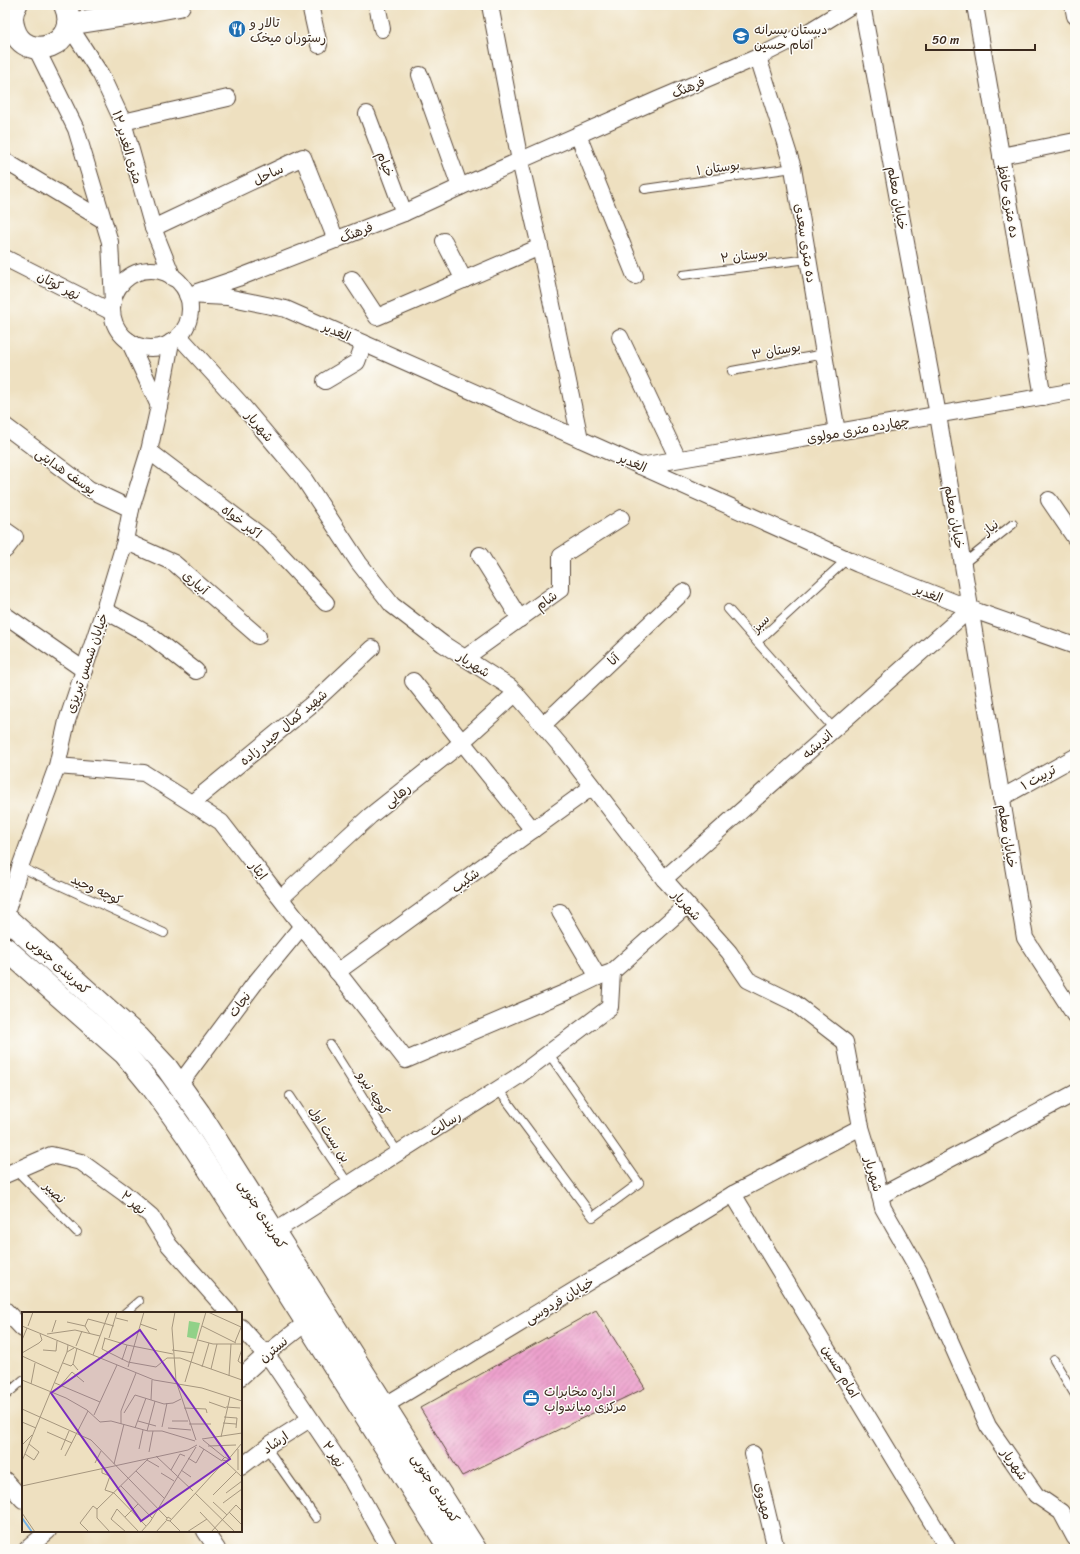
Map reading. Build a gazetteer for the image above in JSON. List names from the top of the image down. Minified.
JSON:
{"streets":{"main road":["کمربندی جنوبی"],"street":["فرهنگ","۱۲ متری الغدیر","خیام","ساحل","خیابان معلم","ده متری حافظ","ده متری سعدی","نهر کوتان","الغدیر","شهریار","چهارده متری مولوی","یوسف هدایتی","اکبر خواه","آبیاری","شام","آنا","خیابان شمس تبریزی","شهید کمال حیدر زاده","اندیشه","تربیت ۱","رهایی","ایثار","شکیب","نجات","رسالت","نهر ۲","خیابان فردوسی","نسترن","امام حسین","ارشاد","مهدوی"],"lane":["بوستان ۱","بوستان ۲","بوستان ۳","نیاز","سبز","کوچه وحید","کوچه نیرو","بن بست اول","نصیر"]},"crossings":[["فرهنگ","۱۲ متری الغدیر"],["فرهنگ","خیام"],["فرهنگ","ساحل"],["فرهنگ","ده متری سعدی"],["فرهنگ","نهر کوتان"],["فرهنگ","الغدیر"],["فرهنگ","شهریار"],["فرهنگ","خیابان شمس تبریزی"],["۱۲ متری الغدیر","ساحل"],["۱۲ متری الغدیر","نهر کوتان"],["۱۲ متری الغدیر","الغدیر"],["۱۲ متری الغدیر","شهریار"],["۱۲ متری الغدیر","خیابان شمس تبریزی"],["بوستان ۱","ده متری سعدی"],["خیابان معلم","الغدیر"],["خیابان معلم","چهارده متری مولوی"],["خیابان معلم","نیاز"],["خیابان معلم","اندیشه"],["خیابان معلم","تربیت ۱"],["ده متری حافظ","چهارده متری مولوی"],["ده متری سعدی","بوستان ۲"],["ده متری سعدی","بوستان ۳"],["ده متری سعدی","چهارده متری مولوی"],["نهر کوتان","الغدیر"],["نهر کوتان","شهریار"],["نهر کوتان","خیابان شمس تبریزی"],["الغدیر","شهریار"],["الغدیر","چهارده متری مولوی"],["الغدیر","سبز"],["الغدیر","خیابان شمس تبریزی"],["الغدیر","اندیشه"],["شهریار","شام"],["شهریار","آنا"],["شهریار","خیابان شمس تبریزی"],["شهریار","اندیشه"],["شهریار","رهایی"],["شهریار","شکیب"],["شهریار","خیابان فردوسی"],["یوسف هدایتی","خیابان شمس تبریزی"],["اکبر خواه","خیابان شمس تبریزی"],["آبیاری","خیابان شمس تبریزی"],["سبز","اندیشه"],["خیابان شمس تبریزی","ایثار"],["خیابان شمس تبریزی","کوچه وحید"],["خیابان شمس تبریزی","کمربندی جنوبی"],["شهید کمال حیدر زاده","ایثار"],["رهایی","ایثار"],["ایثار","شکیب"],["ایثار","نجات"],["ایثار","رسالت"],["کمربندی جنوبی","نجات"],["کمربندی جنوبی","رسالت"],["کمربندی جنوبی","خیابان فردوسی"],["کمربندی جنوبی","نسترن"],["کوچه نیرو","رسالت"],["رسالت","بن بست اول"],["نصیر","نهر ۲"],["نهر ۲","نسترن"],["نهر ۲","ارشاد"],["خیابان فردوسی","امام حسین"]],"places":{"restaurant":["تالار و رستوران میخک"],"school or university":["دبستان پسرانه امام حسین"],"office":["اداره مخابرات مرکزی میاندواب"]},"scale_bar":"50 m"}
